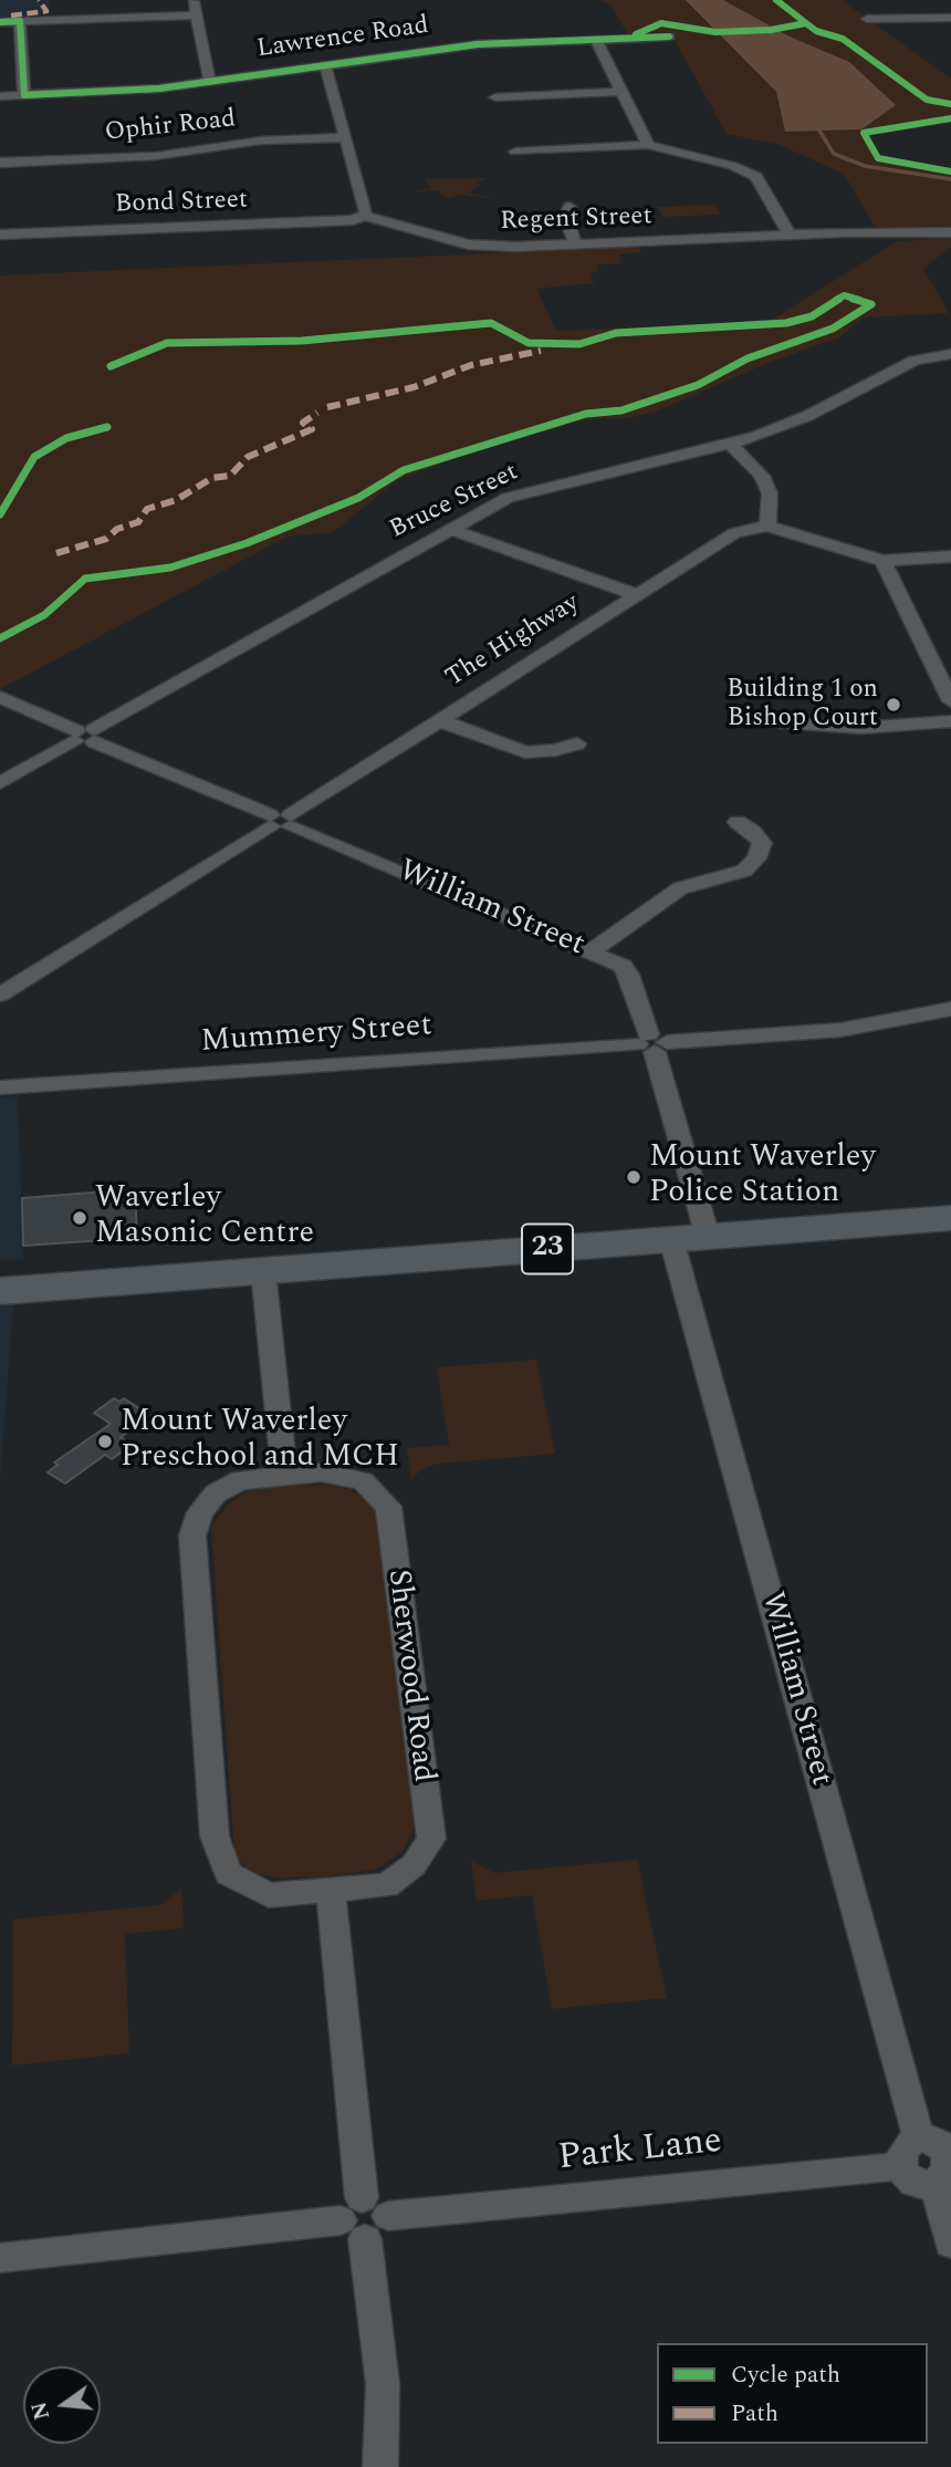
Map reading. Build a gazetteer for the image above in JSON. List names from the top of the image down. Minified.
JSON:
{"streets":{"main road":["23"],"street":["Lawrence Road","Ophir Road","Bond Street","Regent Street","Bruce Street","The Highway","William Street","Mummery Street","Sherwood Road","Park Lane"]},"crossings":[["Bond Street","Regent Street"],["Bruce Street","William Street"],["The Highway","William Street"],["William Street","Mummery Street"],["William Street","23"],["William Street","Park Lane"]],"places":["Building 1 on Bishop Court","Mount Waverley Police Station","Waverley Masonic Centre","Mount Waverley Preschool and MCH"],"legend":["Cycle path","Path"],"north":"left"}
